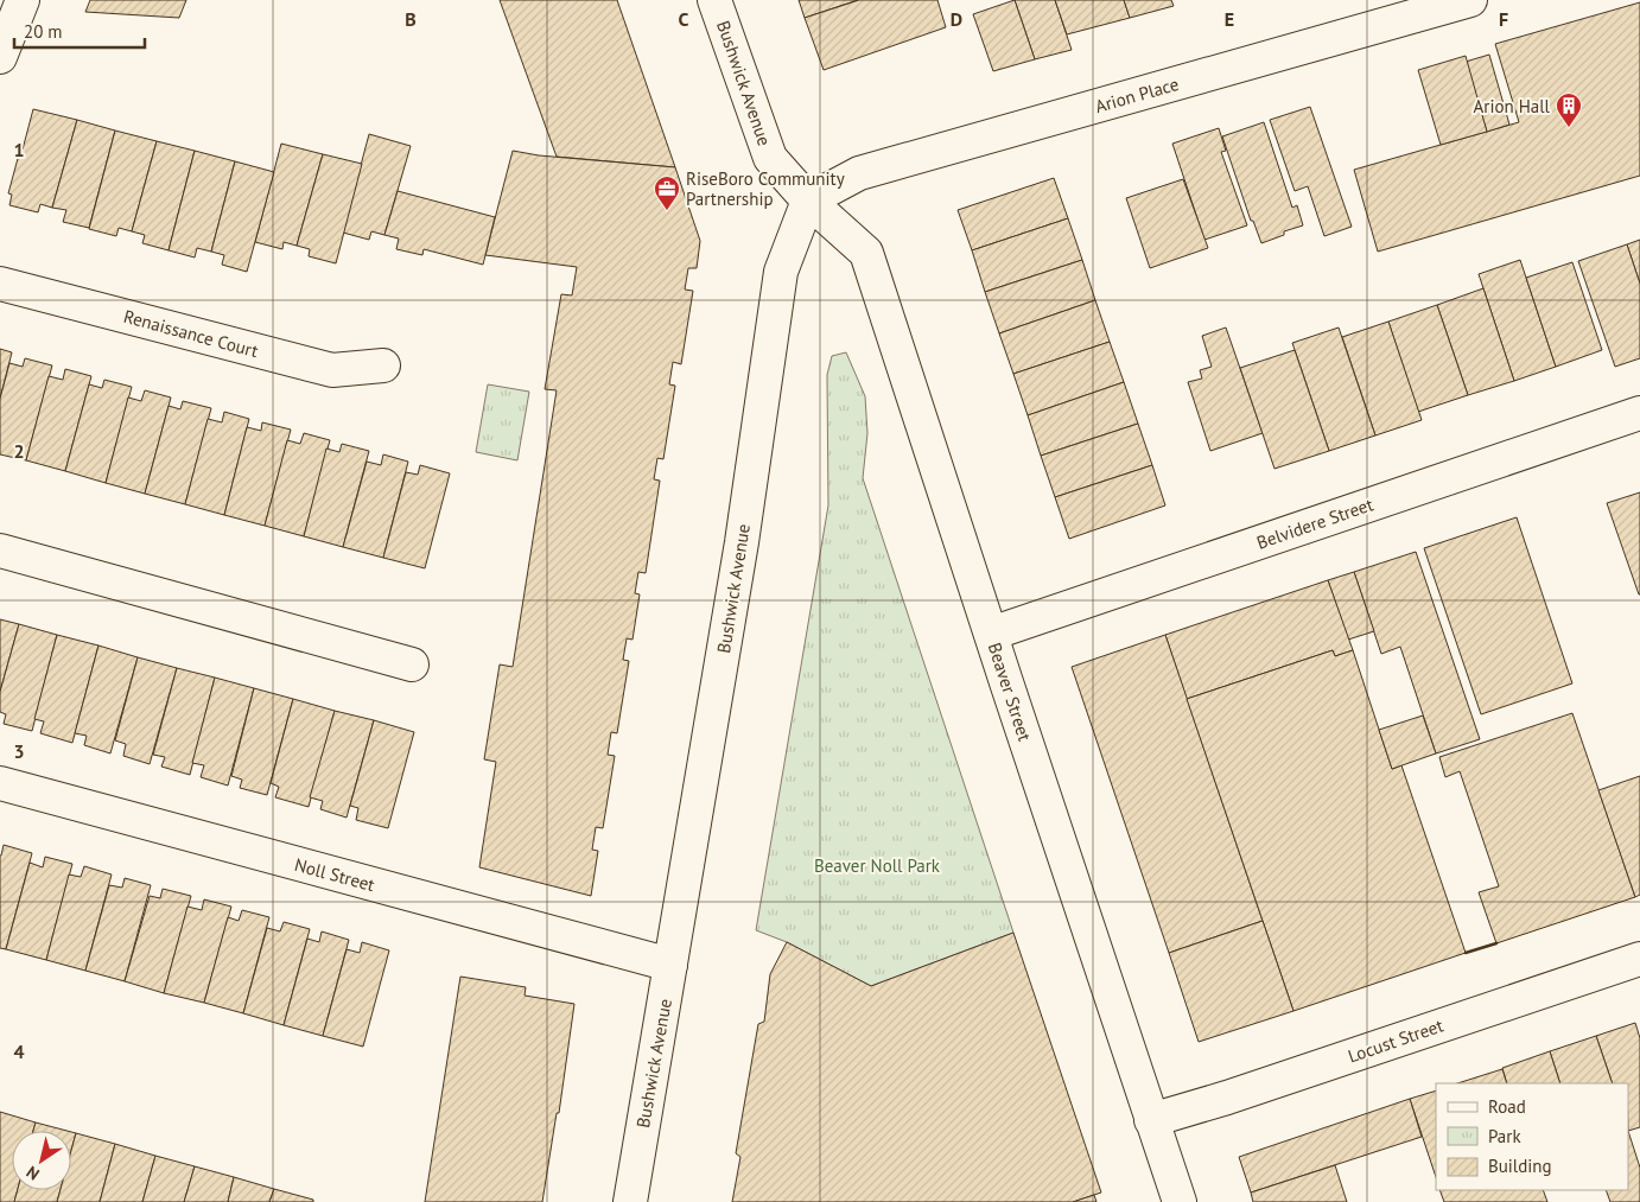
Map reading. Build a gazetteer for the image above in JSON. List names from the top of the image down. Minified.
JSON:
{"streets":{"street":["Bushwick Avenue","Arion Place","Renaissance Court","Belvidere Street","Beaver Street","Noll Street","Locust Street"]},"crossings":[["Bushwick Avenue","Arion Place"],["Bushwick Avenue","Beaver Street"],["Bushwick Avenue","Noll Street"],["Arion Place","Beaver Street"],["Belvidere Street","Beaver Street"],["Beaver Street","Locust Street"]],"parks":["Beaver Noll Park"],"places":{"building":["Arion Hall"],"office":["RiseBoro Community Partnership"]},"legend":["Road","Park","Building"],"scale_bar":"20 m","north":"bottom left","grid":{"columns":["B","C","D","E","F"],"rows":["1","2","3","4"]}}
